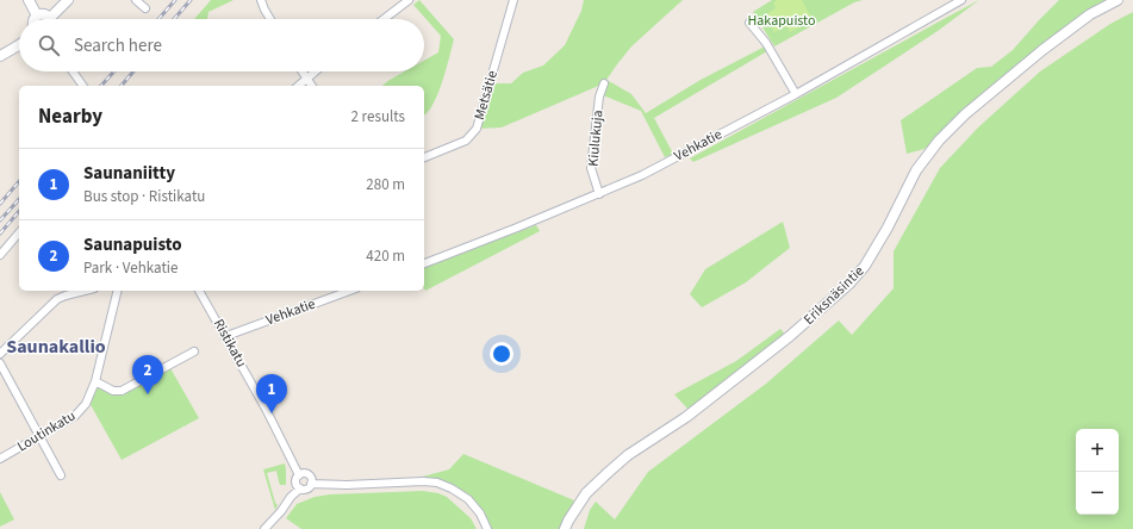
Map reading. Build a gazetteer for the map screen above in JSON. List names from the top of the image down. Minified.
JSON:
{"streets":{"street":["Metsätie","Kiulukuja","Vehkatie","Eriksnäsintie","Ristikatu","Loutinkatu"]},"crossings":[["Kiulukuja","Vehkatie"],["Vehkatie","Ristikatu"]],"districts":["Saunakallio"],"parks":["Hakapuisto"],"page":{"search":"Search here","heading":["Nearby","2 results"],"list":[{"mark":"1","name":"Saunaniitty","note":"Bus stop · Ristikatu","value":"280 m"},{"mark":"2","name":"Saunapuisto","note":"Park · Vehkatie","value":"420 m"}],"pins":["2","1"],"map_buttons":["+","−"]}}
